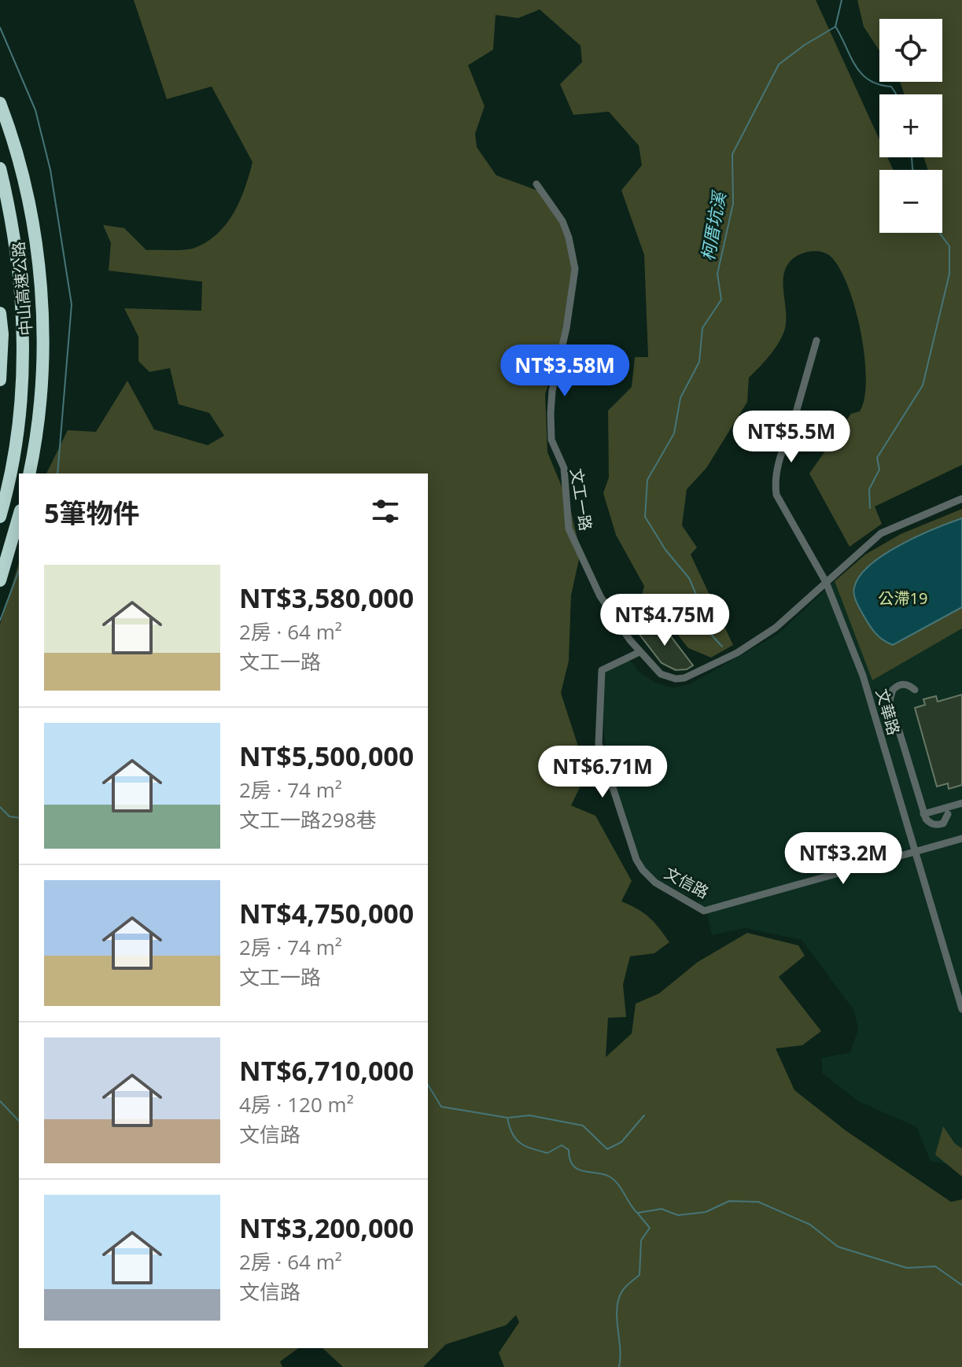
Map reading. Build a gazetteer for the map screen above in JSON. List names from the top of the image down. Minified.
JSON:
{"streets":{"highway":["中山高速公路"],"street":["文工一路","文華路","文信路"]},"crossings":[["文工一路","文華路"],["文工一路","文信路"],["文華路","文信路"]],"water":["柯厝坑溪"],"parks":["公滯19"],"page":{"map_buttons":["+","−"],"price":["NT$3.58M","NT$5.5M","NT$4.75M","NT$6.71M","NT$3.2M"],"heading":"5筆物件","list":[{"name":"NT$3,580,000","note":"2房 · 64 m² · 文工一路"},{"name":"NT$5,500,000","note":"2房 · 74 m² · 文工一路298巷"},{"name":"NT$4,750,000","note":"2房 · 74 m² · 文工一路"},{"name":"NT$6,710,000","note":"4房 · 120 m² · 文信路"},{"name":"NT$3,200,000","note":"2房 · 64 m² · 文信路"}]}}
